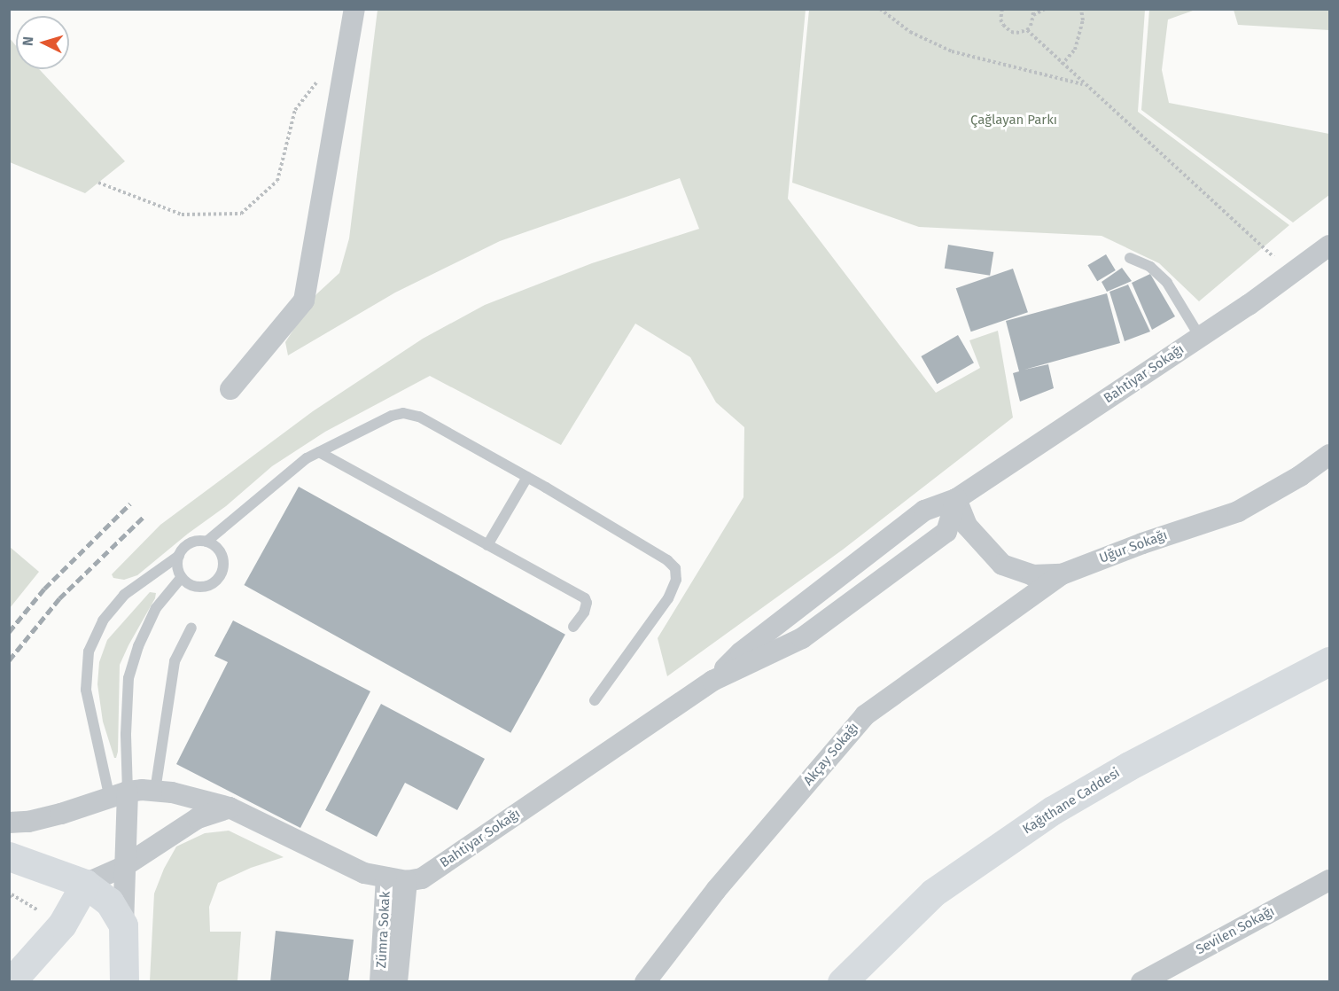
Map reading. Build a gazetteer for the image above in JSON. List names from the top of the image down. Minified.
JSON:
{"streets":{"main road":["Kağıthane Caddesi"],"street":["Bahtiyar Sokağı","Uğur Sokağı","Akçay Sokağı","Zümra Sokak","Sevilen Sokağı"]},"crossings":[["Bahtiyar Sokağı","Uğur Sokağı"],["Bahtiyar Sokağı","Zümra Sokak"],["Uğur Sokağı","Akçay Sokağı"]],"parks":["Çağlayan Parkı"],"north":"left"}
